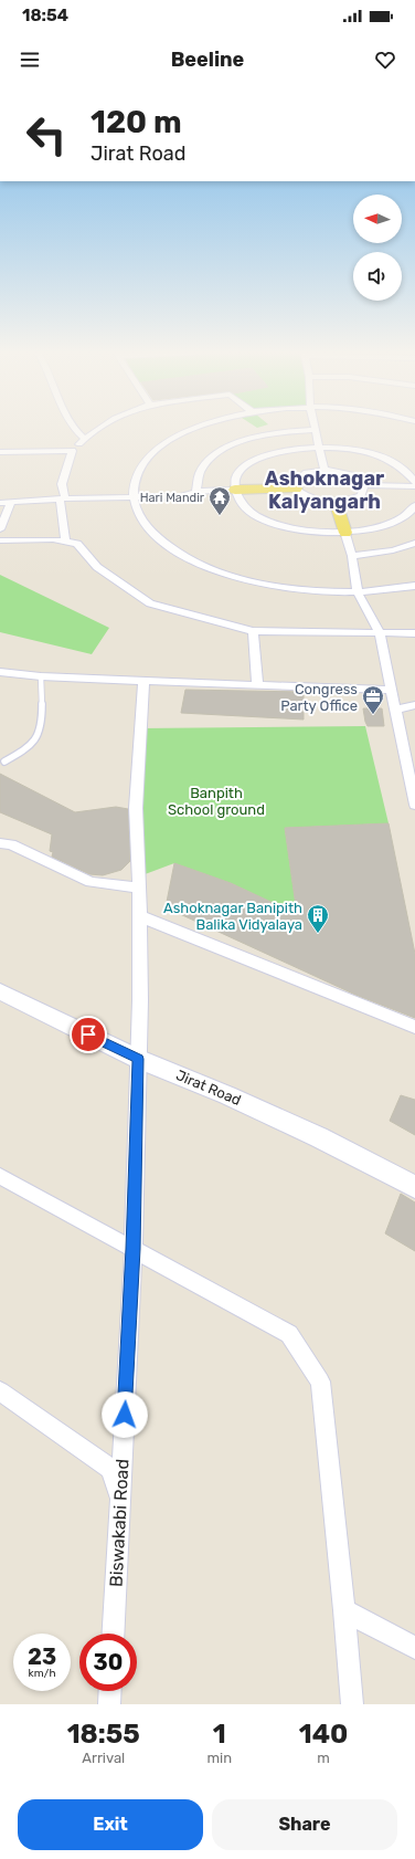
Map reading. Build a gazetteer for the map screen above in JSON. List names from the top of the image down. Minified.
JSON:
{"streets":{"main road":["Jirat Road"],"street":["Biswakabi Road"]},"crossings":[["Jirat Road","Biswakabi Road"]],"districts":["Ashoknagar Kalyangarh"],"parks":["Banpith School ground"],"places":{"temple":["Hari Mandir"],"office":["Congress Party Office"],"building":["Ashoknagar Banipith Balika Vidyalaya"]},"north":"left","page":{"status":"18:54","header":"Beeline","turn":["120 m","Jirat Road"],"speed":"23 km/h","limit":"30","eta":["18:55","Arrival","1","min","140","m"],"buttons":["Exit","Share"]}}
